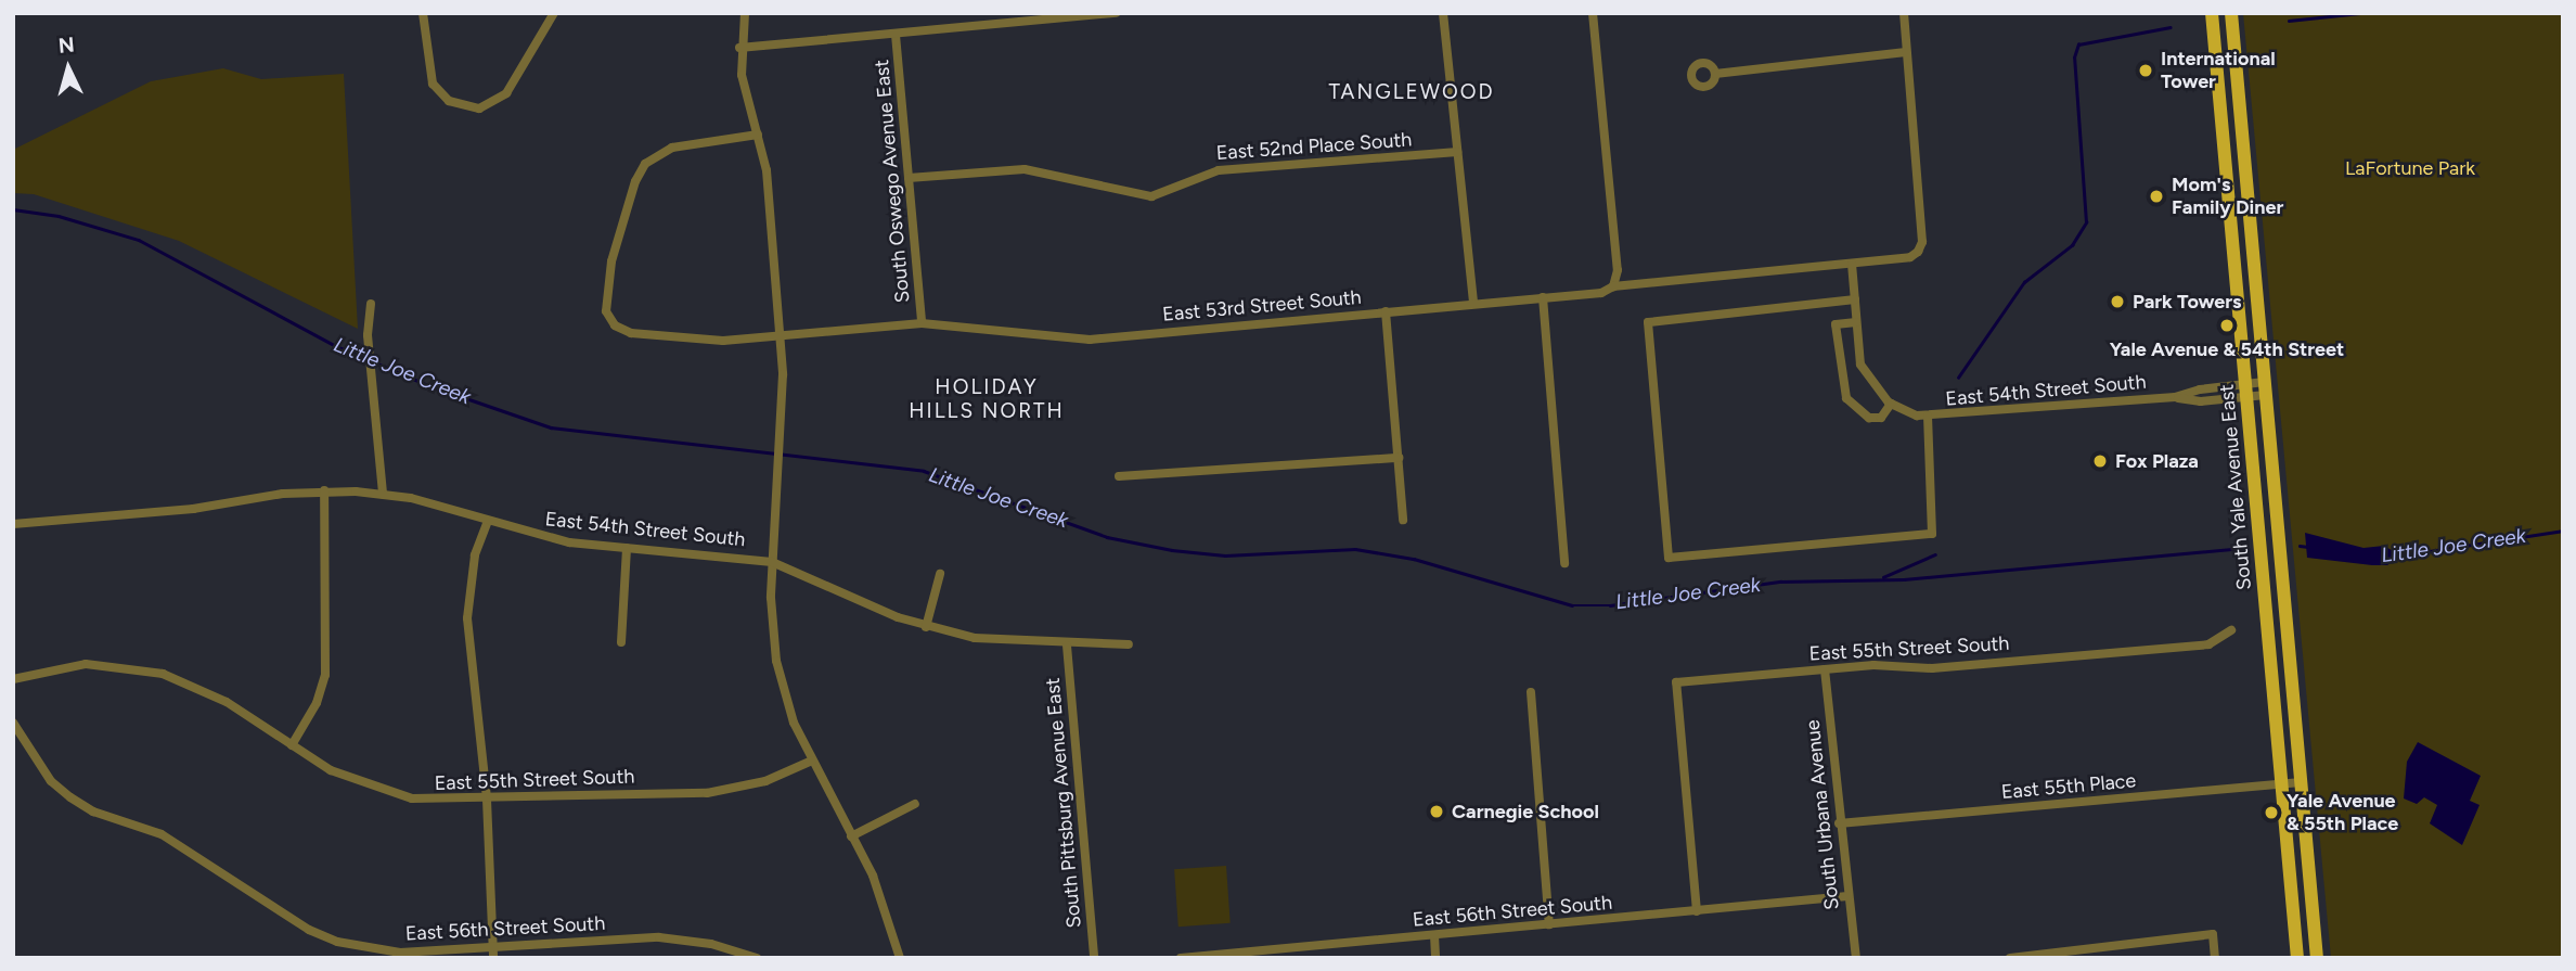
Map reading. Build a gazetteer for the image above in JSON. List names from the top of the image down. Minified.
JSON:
{"streets":{"main road":["South Yale Avenue East"],"street":["East 52nd Place South","South Oswego Avenue East","East 53rd Street South","East 54th Street South","East 55th Street South","East 55th Place","South Pittsburg Avenue East","South Urbana Avenue","East 56th Street South"]},"crossings":[["East 52nd Place South","South Oswego Avenue East"],["South Oswego Avenue East","East 53rd Street South"],["East 53rd Street South","East 54th Street South"],["East 54th Street South","South Yale Avenue East"],["East 54th Street South","South Pittsburg Avenue East"],["South Yale Avenue East","East 55th Place"],["East 55th Street South","South Urbana Avenue"],["East 55th Street South","East 56th Street South"],["East 55th Place","South Urbana Avenue"],["South Urbana Avenue","East 56th Street South"]],"districts":["TANGLEWOOD","HOLIDAY HILLS NORTH"],"water":["Little Joe Creek"],"parks":["LaFortune Park"],"places":["International Tower","Mom's Family Diner","Park Towers","Yale Avenue & 54th Street","Fox Plaza","Carnegie School","Yale Avenue & 55th Place"],"north":"top"}
